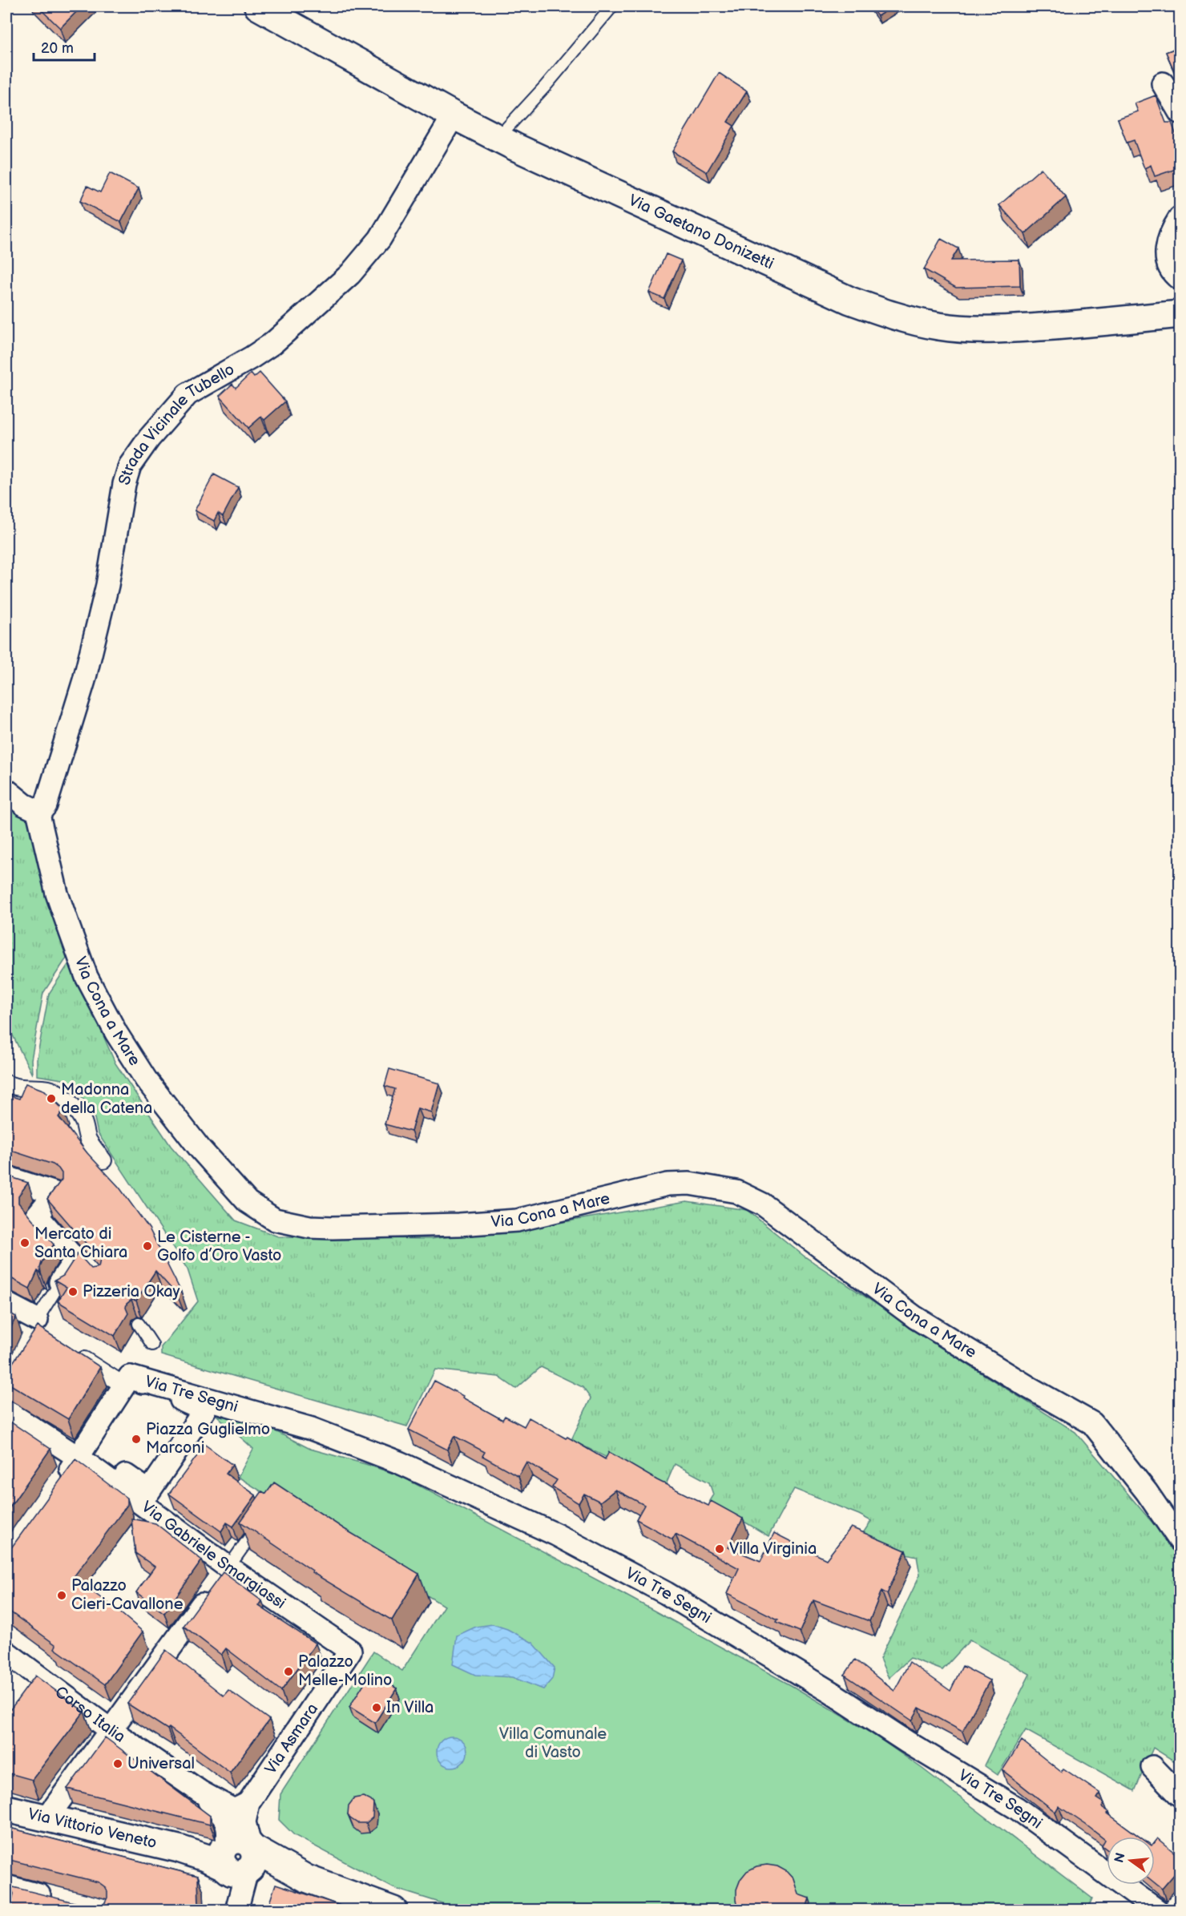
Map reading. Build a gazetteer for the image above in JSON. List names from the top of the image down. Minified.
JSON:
{"streets":{"street":["Via Gaetano Donizetti","Strada Vicinale Tubello","Via Cona a Mare","Via Tre Segni","Via Gabriele Smargiassi","Corso Italia","Via Asmara","Via Vittorio Veneto"]},"crossings":[["Via Gaetano Donizetti","Strada Vicinale Tubello"],["Strada Vicinale Tubello","Via Cona a Mare"],["Via Gabriele Smargiassi","Via Asmara"],["Corso Italia","Via Vittorio Veneto"]],"parks":["Villa Comunale di Vasto"],"places":["Madonna della Catena","Mercato di Santa Chiara","Le Cisterne - Golfo d’Oro Vasto","Pizzeria Okay","Piazza Guglielmo Marconi","Villa Virginia","Palazzo Cieri-Cavallone","Palazzo Melle-Molino","In Villa","Universal"],"scale_bar":"20 m","north":"left"}
